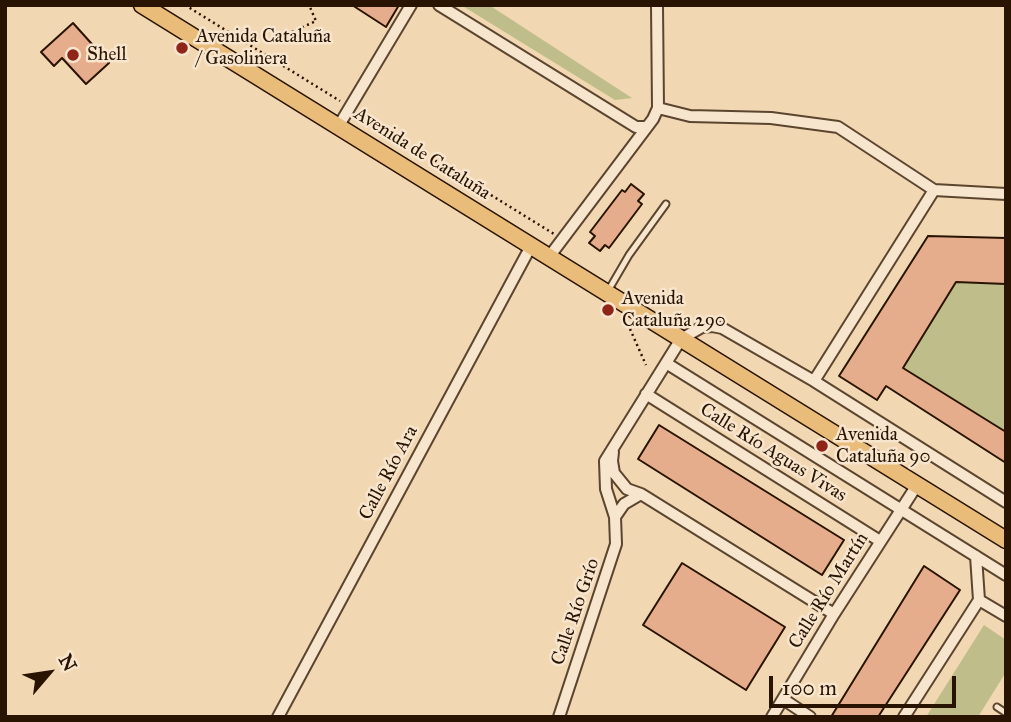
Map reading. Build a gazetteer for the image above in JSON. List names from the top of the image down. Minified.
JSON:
{"streets":{"main road":["Avenida de Cataluña"],"street":["Calle Río Aguas Vivas","Calle Río Ara","Calle Río Martín","Calle Río Grío"]},"crossings":[["Avenida de Cataluña","Calle Río Ara"],["Avenida de Cataluña","Calle Río Martín"],["Avenida de Cataluña","Calle Río Grío"],["Calle Río Aguas Vivas","Calle Río Martín"],["Calle Río Aguas Vivas","Calle Río Grío"]],"places":["Avenida Cataluña / Gasolinera","Shell","Avenida Cataluña 290","Avenida Cataluña 90"],"scale_bar":"100 m","north":"top right"}
